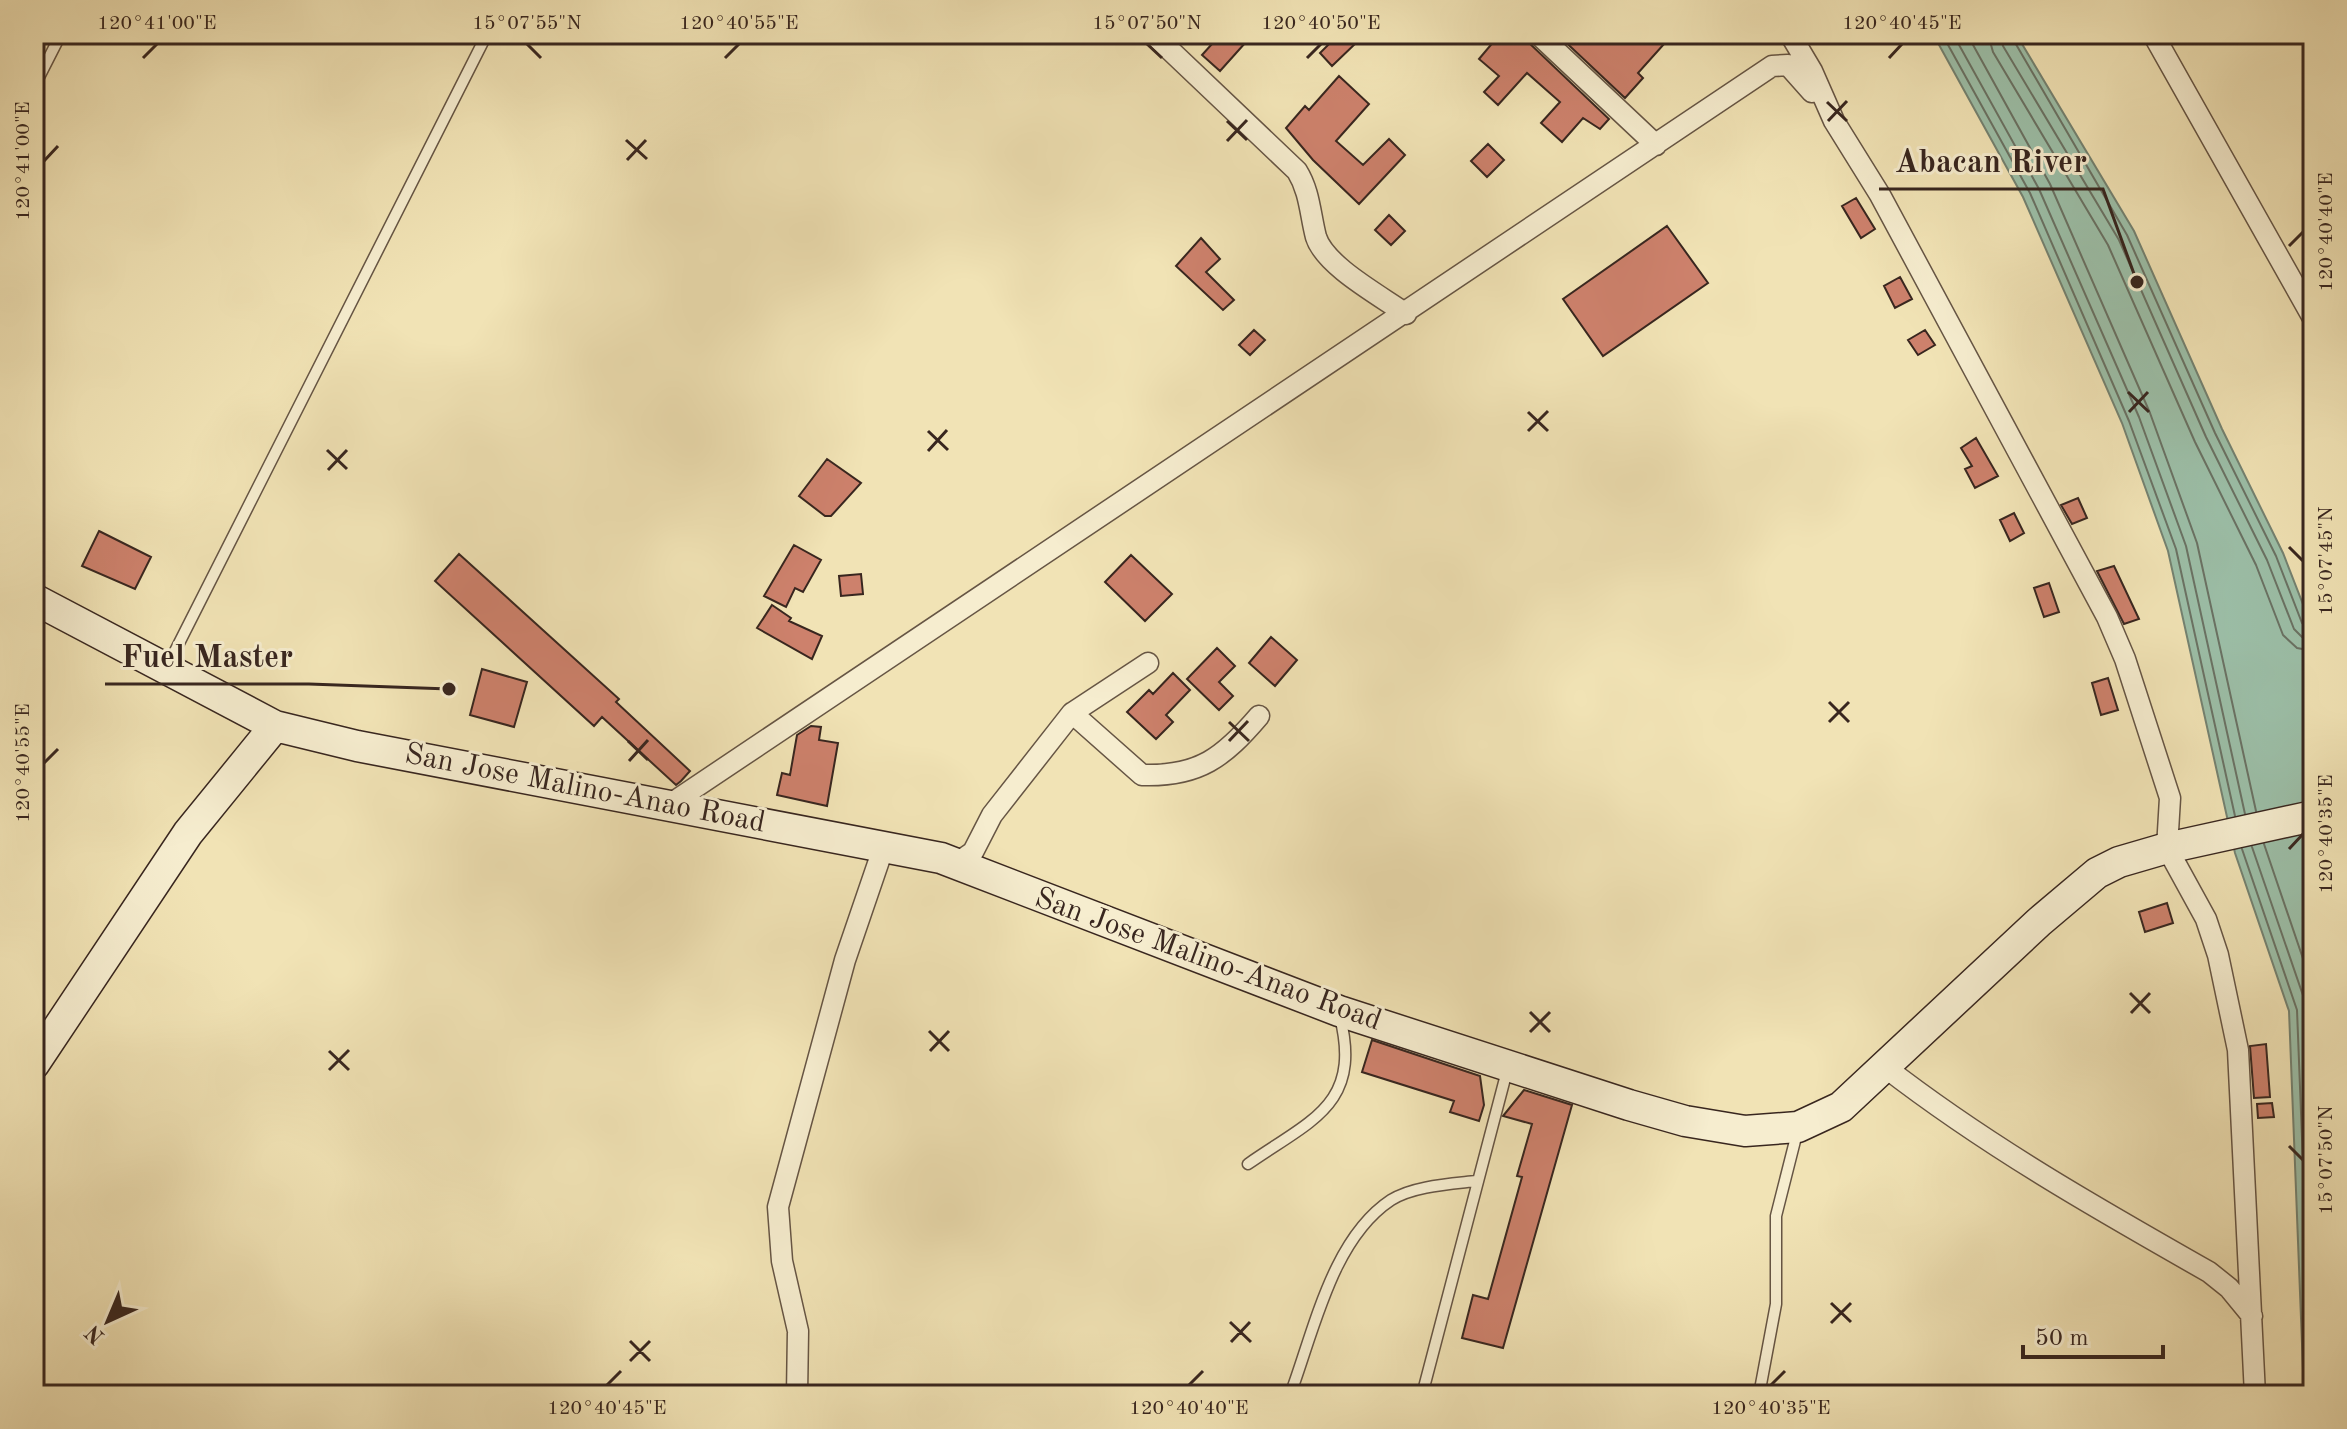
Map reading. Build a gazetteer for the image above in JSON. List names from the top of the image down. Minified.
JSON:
{"streets":{"main road":["San Jose Malino-Anao Road"]},"places":["Abacan River","Fuel Master"],"scale_bar":"50 m","north":"bottom left","coordinates":["120°41'00\"E","15°07'55\"N","120°40'55\"E","15°07'50\"N","120°40'50\"E","120°40'45\"E","120°40'40\"E","15°07'45\"N","120°40'35\"E"]}
